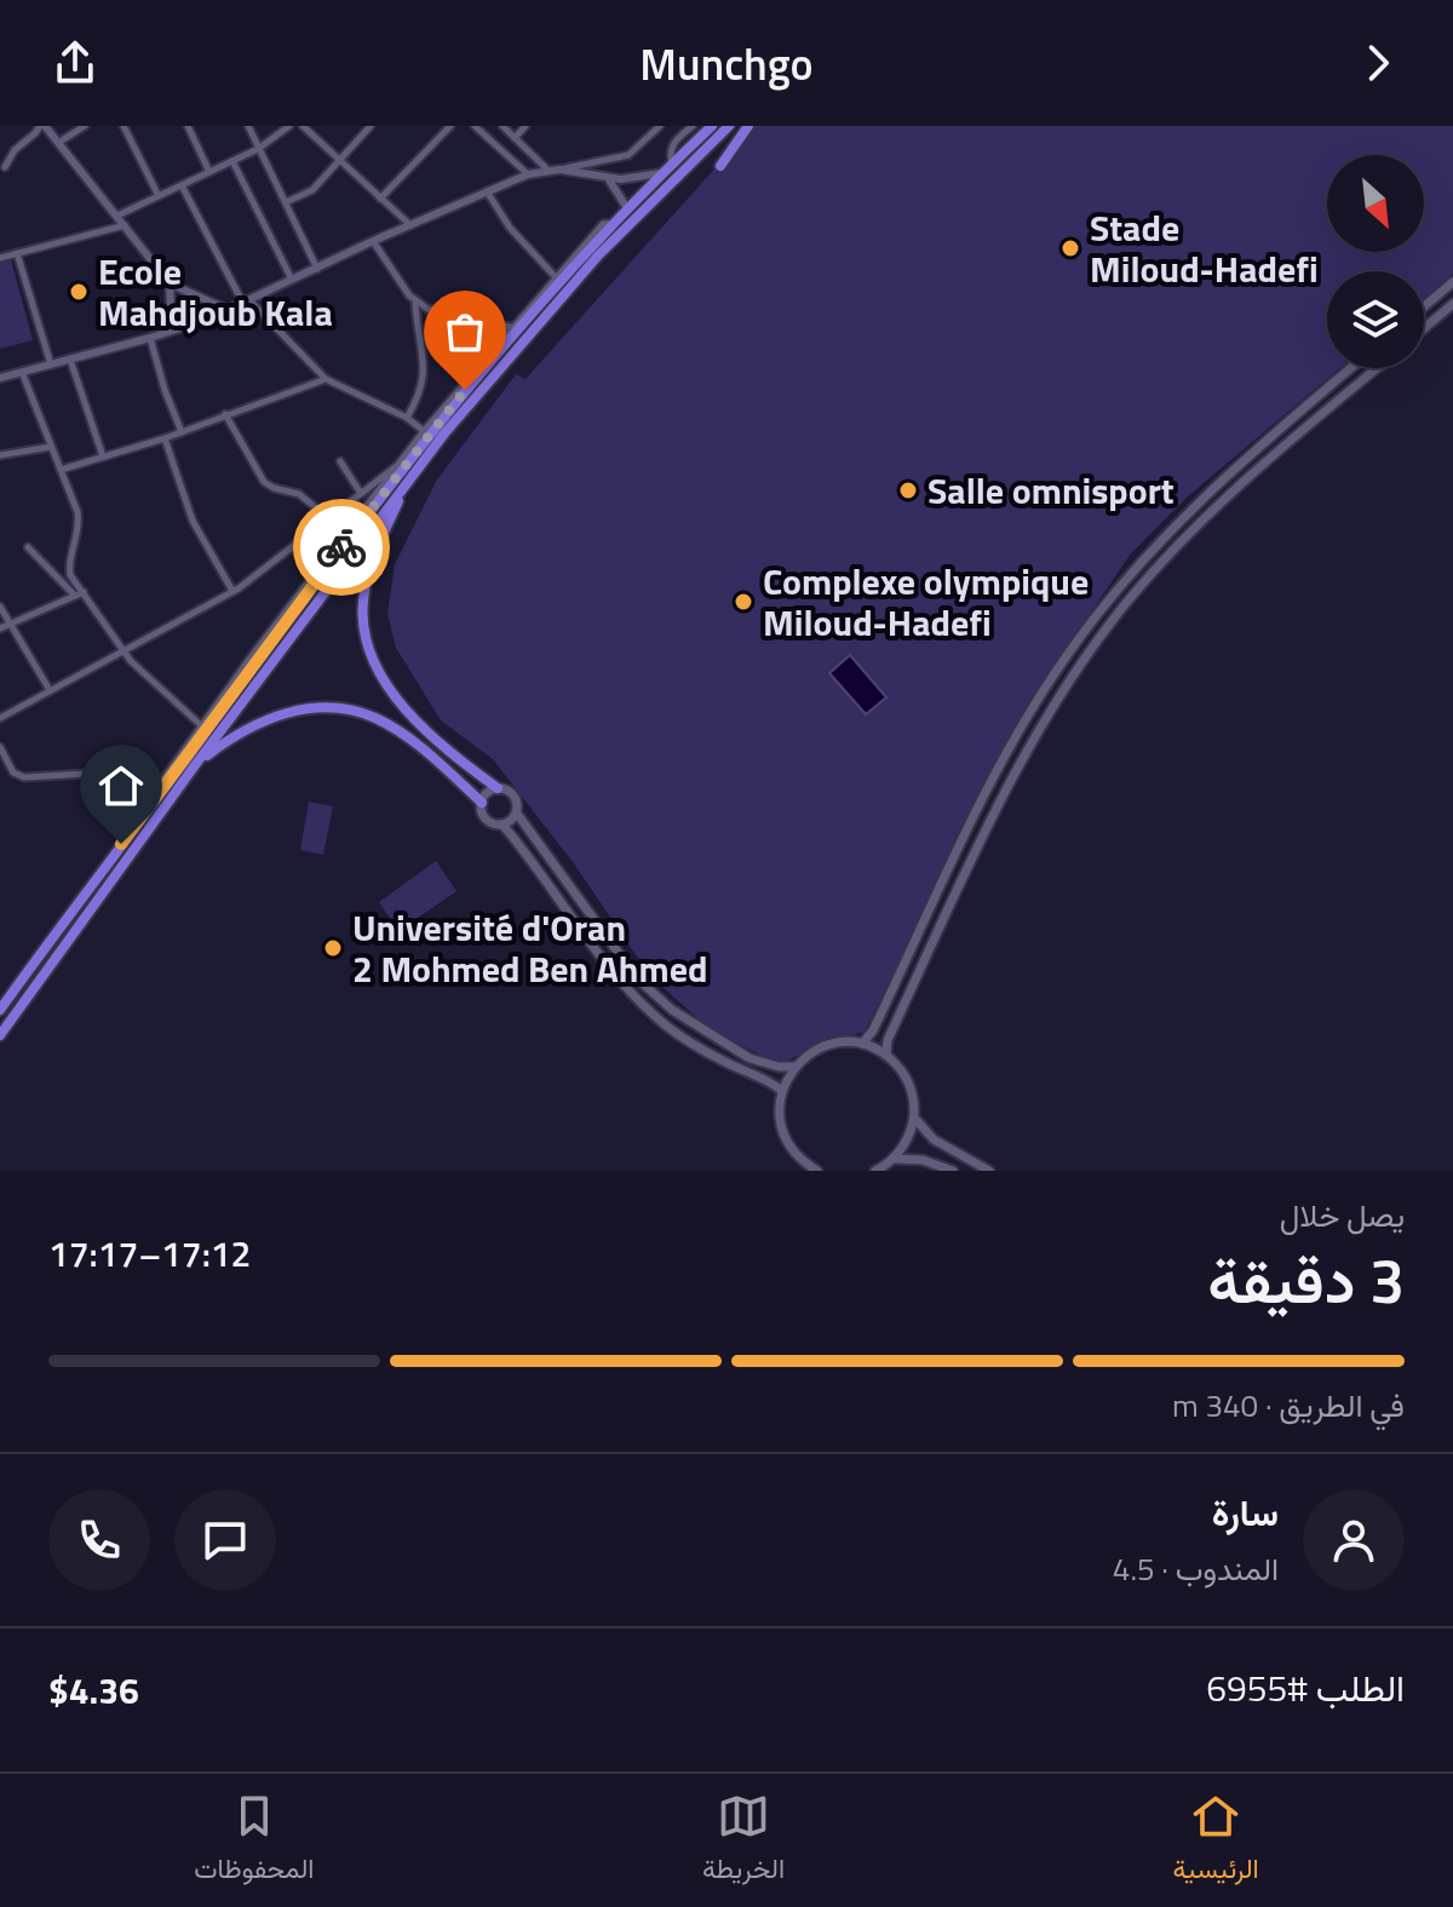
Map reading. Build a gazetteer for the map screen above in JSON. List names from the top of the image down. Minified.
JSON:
{"places":["Stade Miloud-Hadefi","Ecole Mahdjoub Kala","Salle omnisport","Complexe olympique Miloud-Hadefi","Université d'Oran 2 Mohmed Ben Ahmed"],"north":"bottom right","page":{"header":"Munchgo","heading":["3 دقيقة","يصل خلال","17:12–17:17"],"panel":["سارة","المندوب · 4.5","الطلب #6955","$4.36"],"bar":"في الطريق · 340 m","tabs":["الرئيسية","الخريطة","المحفوظات"]}}
